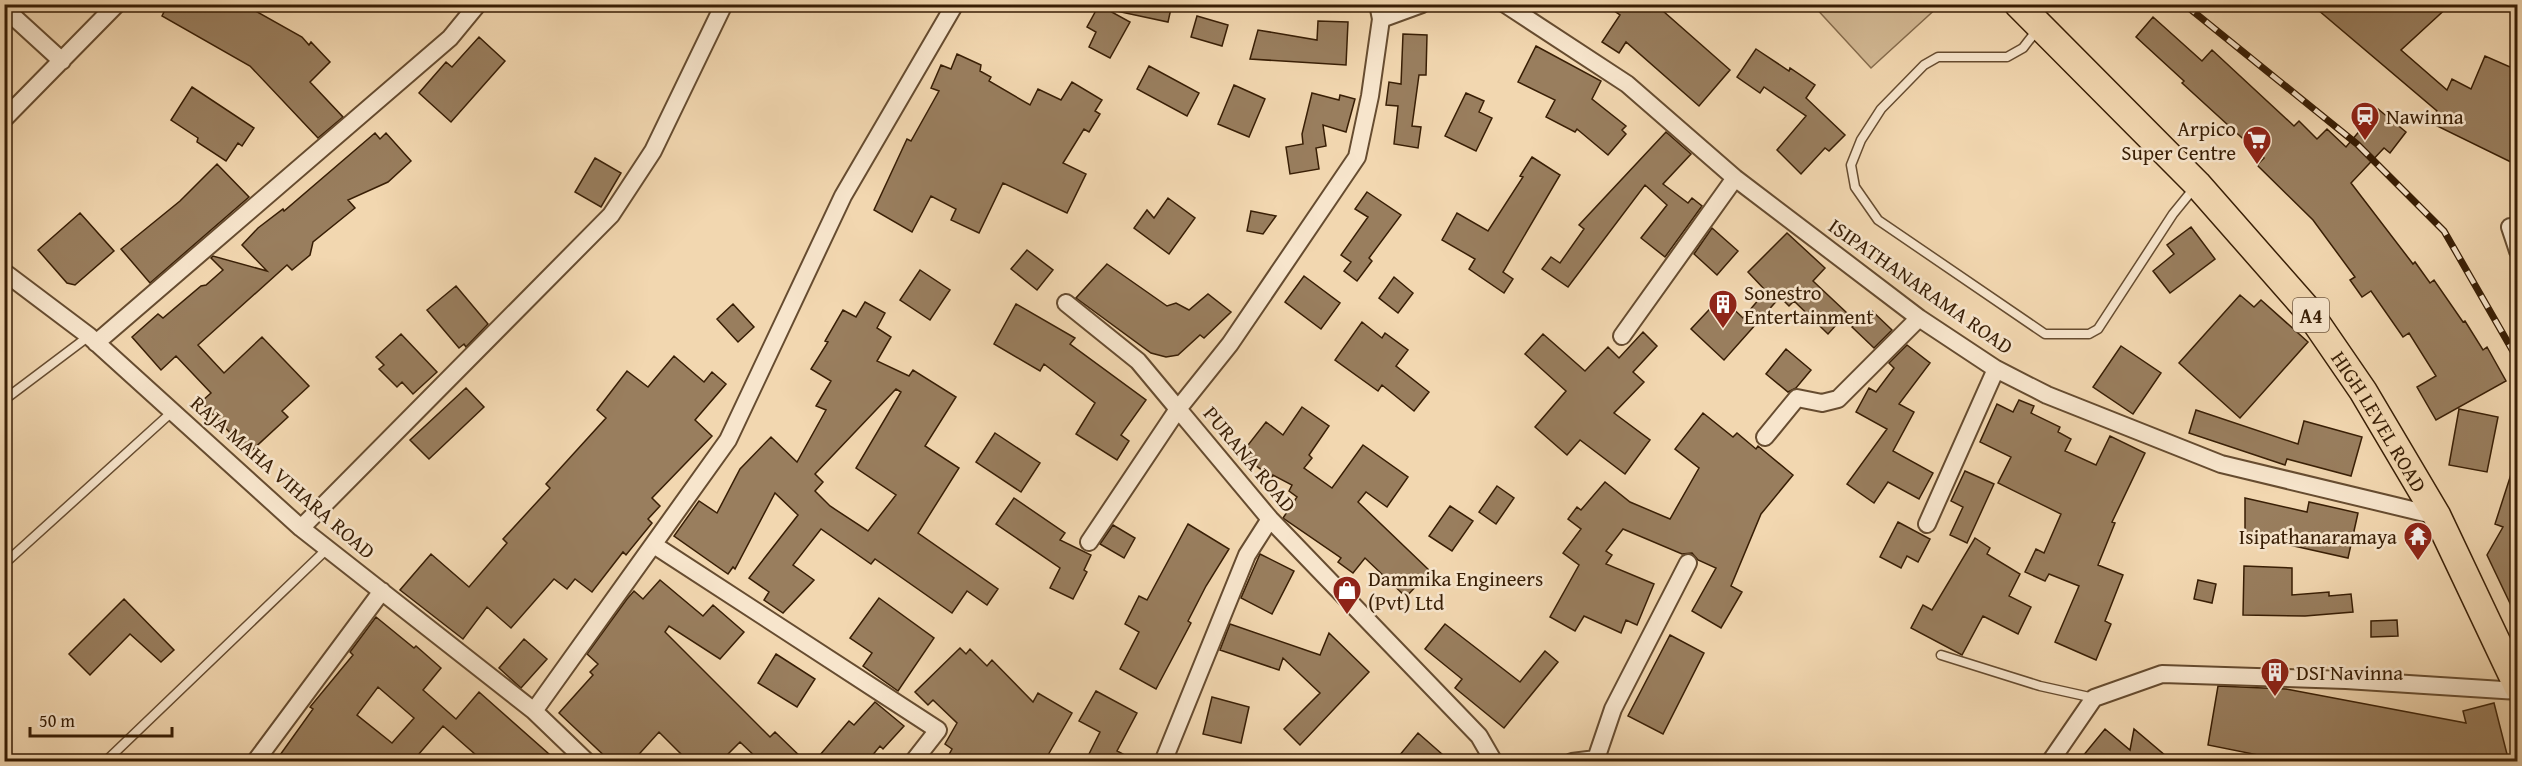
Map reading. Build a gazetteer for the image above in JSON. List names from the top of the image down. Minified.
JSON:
{"streets":{"highway":["A4","HIGH LEVEL ROAD"],"street":["ISIPATHANARAMA ROAD","PURANA ROAD","RAJA MAHA VIHARA ROAD"]},"crossings":[["ISIPATHANARAMA ROAD","HIGH LEVEL ROAD"]],"places":{"station":["Nawinna"],"supermarket":["Arpico Super Centre"],"building":["Sonestro Entertainment","DSI Navinna"],"temple":["Isipathanaramaya"],"shop":["Dammika Engineers (Pvt) Ltd"]},"scale_bar":"50 m"}
